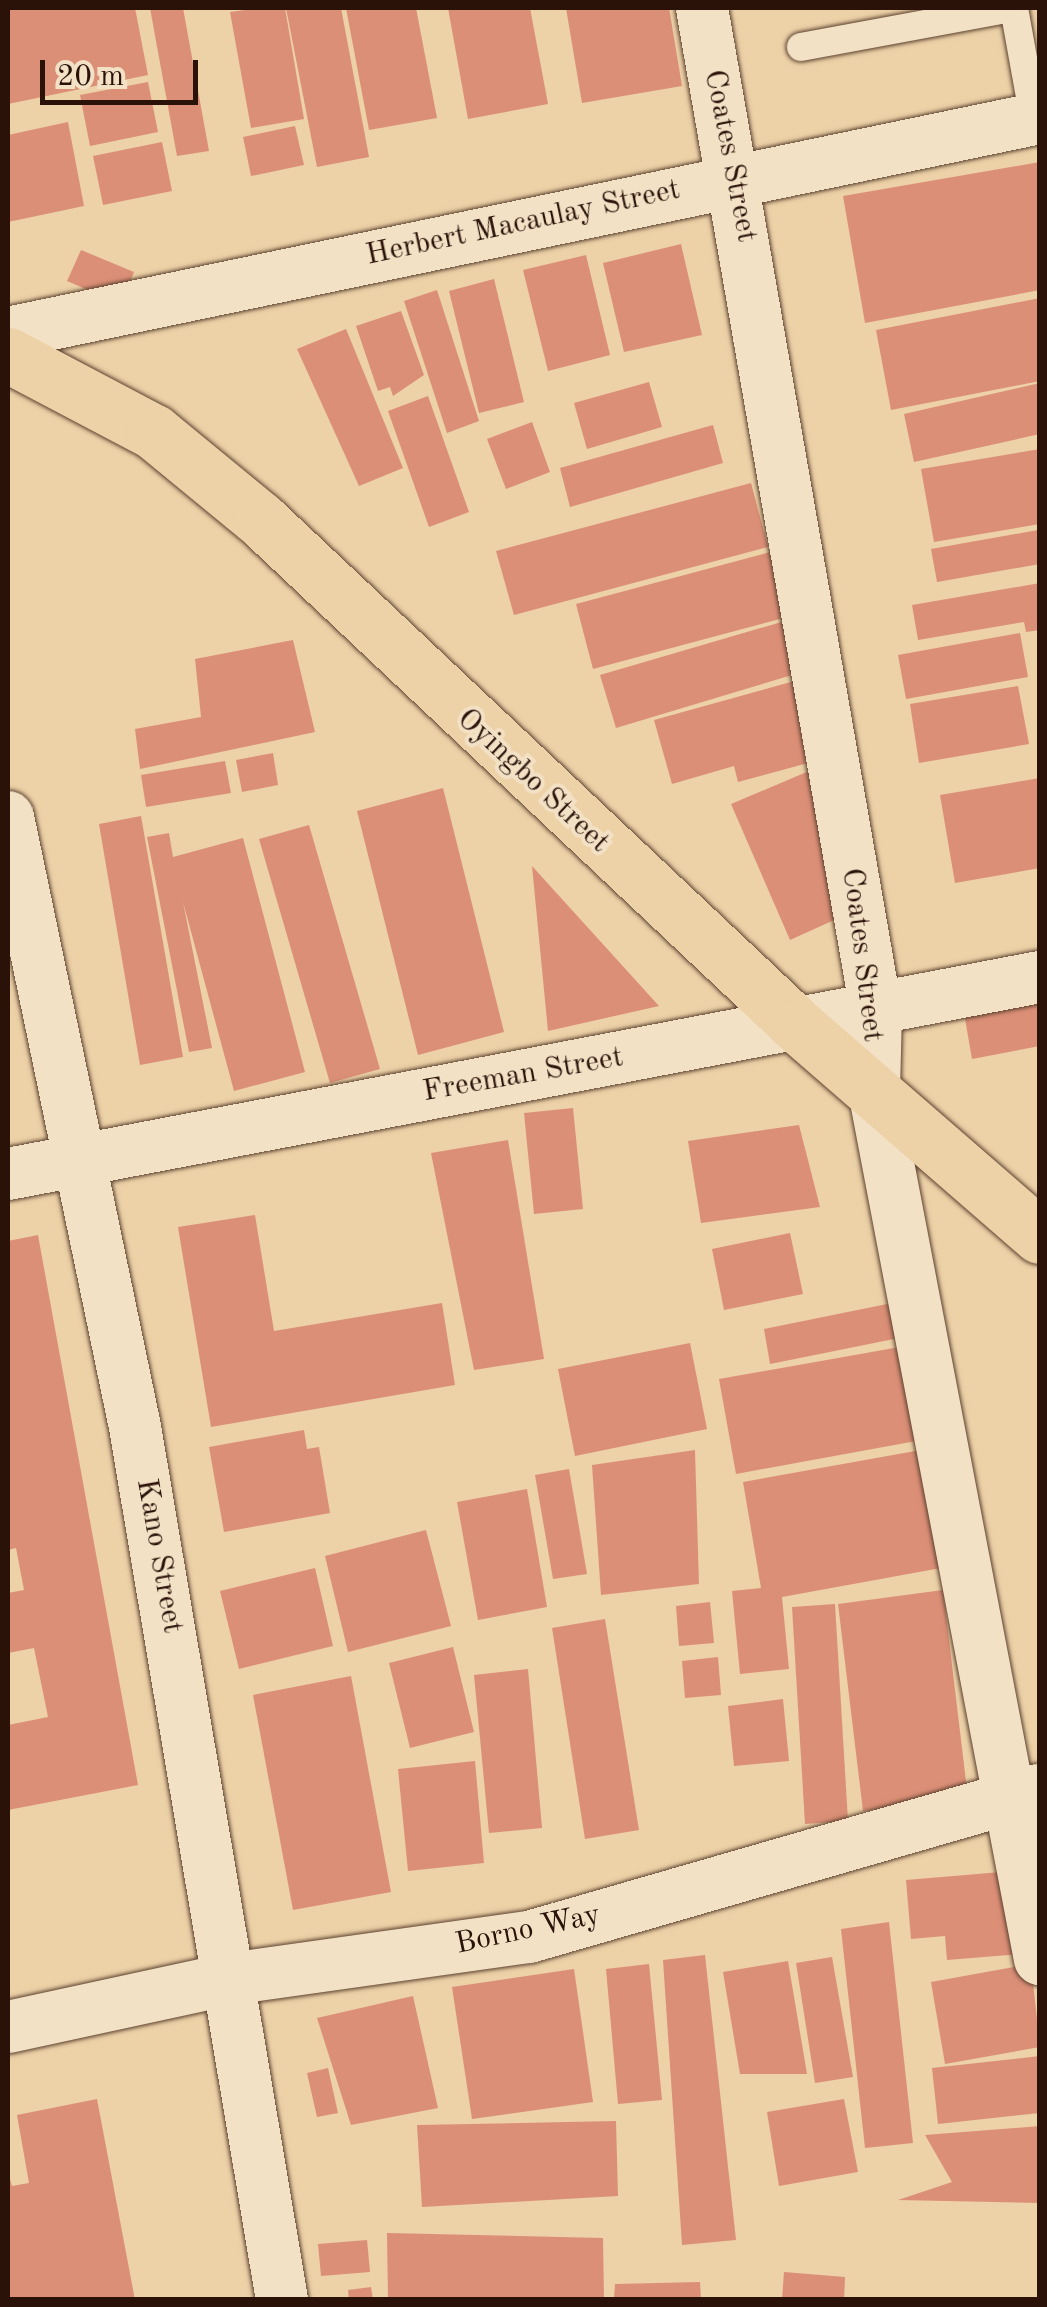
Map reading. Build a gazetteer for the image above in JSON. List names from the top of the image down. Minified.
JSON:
{"streets":{"highway":["Oyingbo Street"],"street":["Coates Street","Herbert Macaulay Street","Freeman Street","Kano Street","Borno Way"]},"crossings":[["Coates Street","Herbert Macaulay Street"],["Coates Street","Oyingbo Street"],["Coates Street","Freeman Street"],["Coates Street","Borno Way"],["Oyingbo Street","Freeman Street"],["Freeman Street","Kano Street"],["Kano Street","Borno Way"]],"scale_bar":"20 m"}
